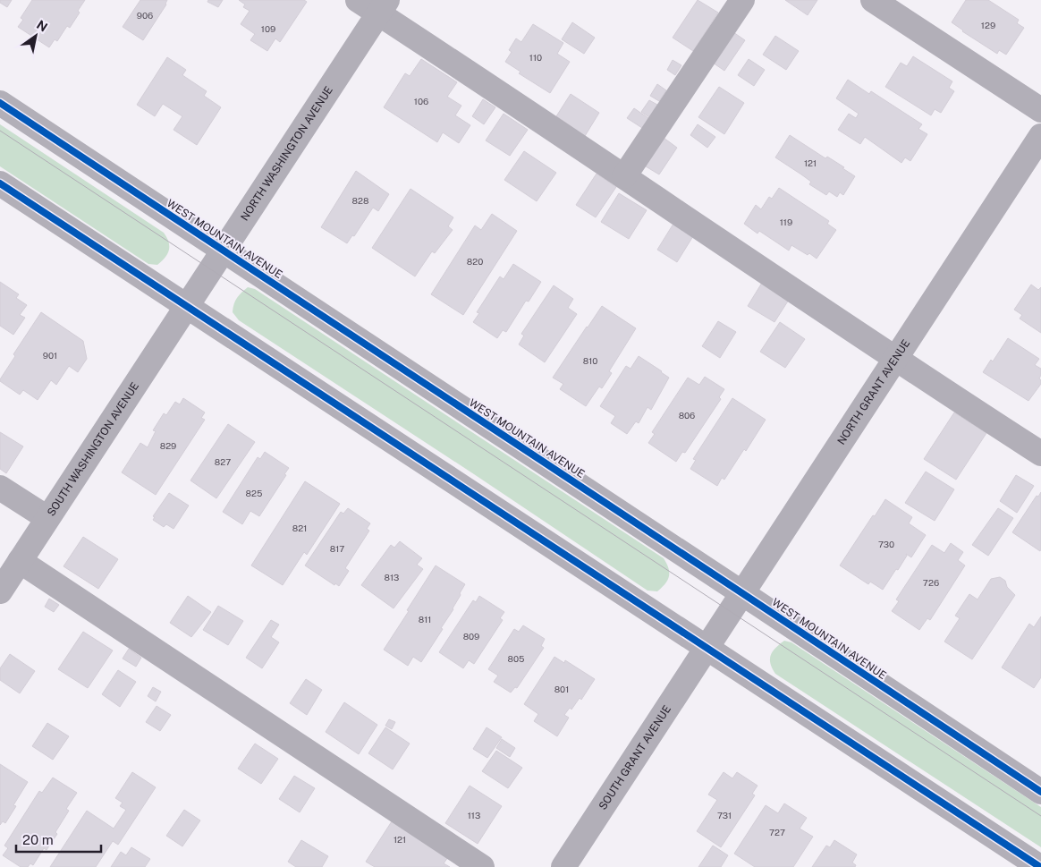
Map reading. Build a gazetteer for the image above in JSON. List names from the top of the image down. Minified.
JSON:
{"streets":{"street":["NORTH WASHINGTON AVENUE","WEST MOUNTAIN AVENUE","NORTH GRANT AVENUE","SOUTH WASHINGTON AVENUE","SOUTH GRANT AVENUE"]},"crossings":[["NORTH WASHINGTON AVENUE","WEST MOUNTAIN AVENUE"],["NORTH WASHINGTON AVENUE","SOUTH WASHINGTON AVENUE"],["WEST MOUNTAIN AVENUE","NORTH GRANT AVENUE"],["NORTH GRANT AVENUE","SOUTH GRANT AVENUE"]],"house_numbers":["906","129","109","110","106","121","828","119","820","901","810","806","829","827","825","821","730","817","813","726","811","809","805","801","113","731","727","121"],"scale_bar":"20 m","north":"top right"}
